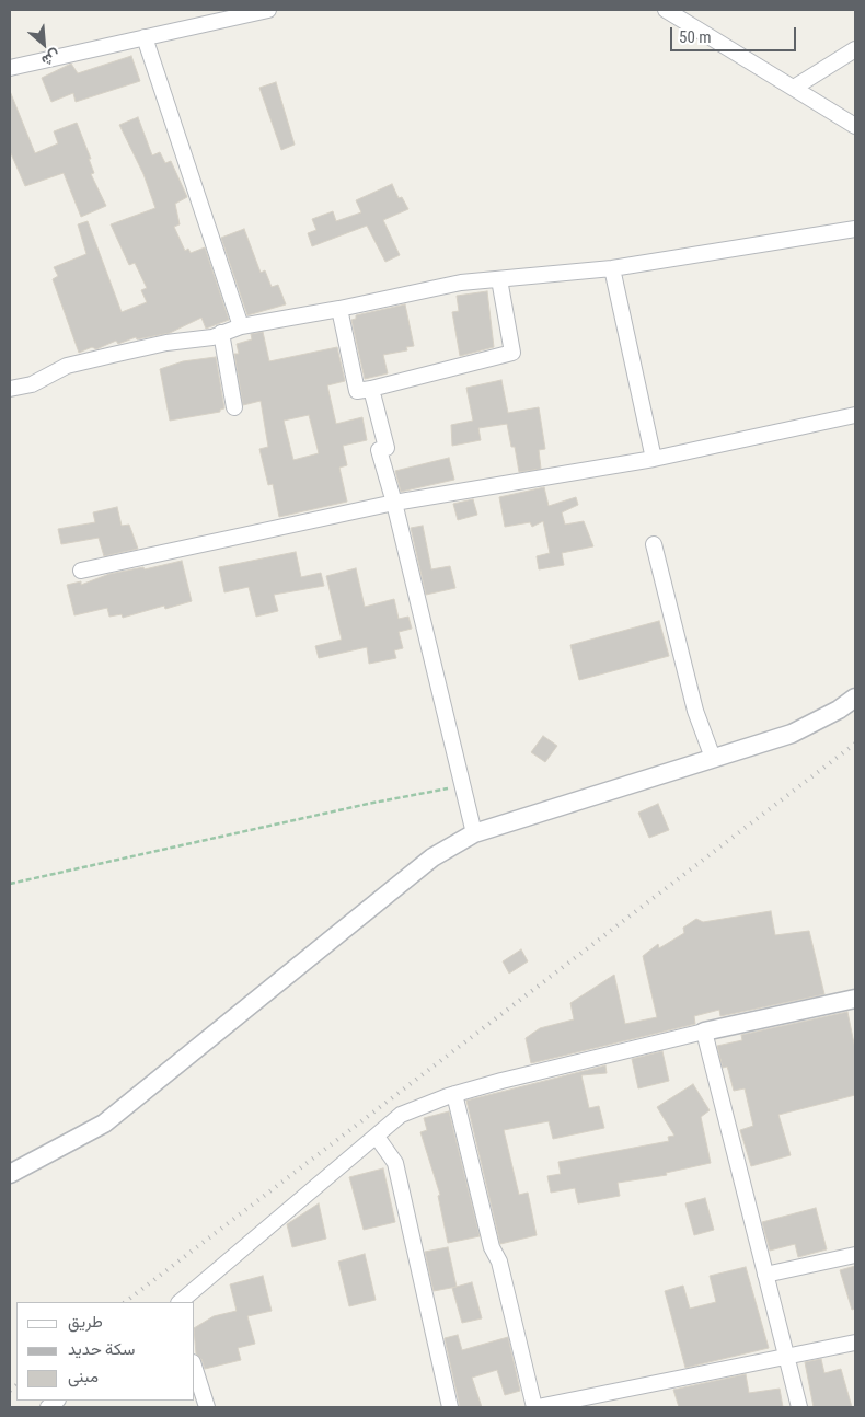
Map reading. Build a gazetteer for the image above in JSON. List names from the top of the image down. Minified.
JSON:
{"legend":["طريق","سكة حديد","مبنى"],"scale_bar":"50 m","north":"bottom right"}
